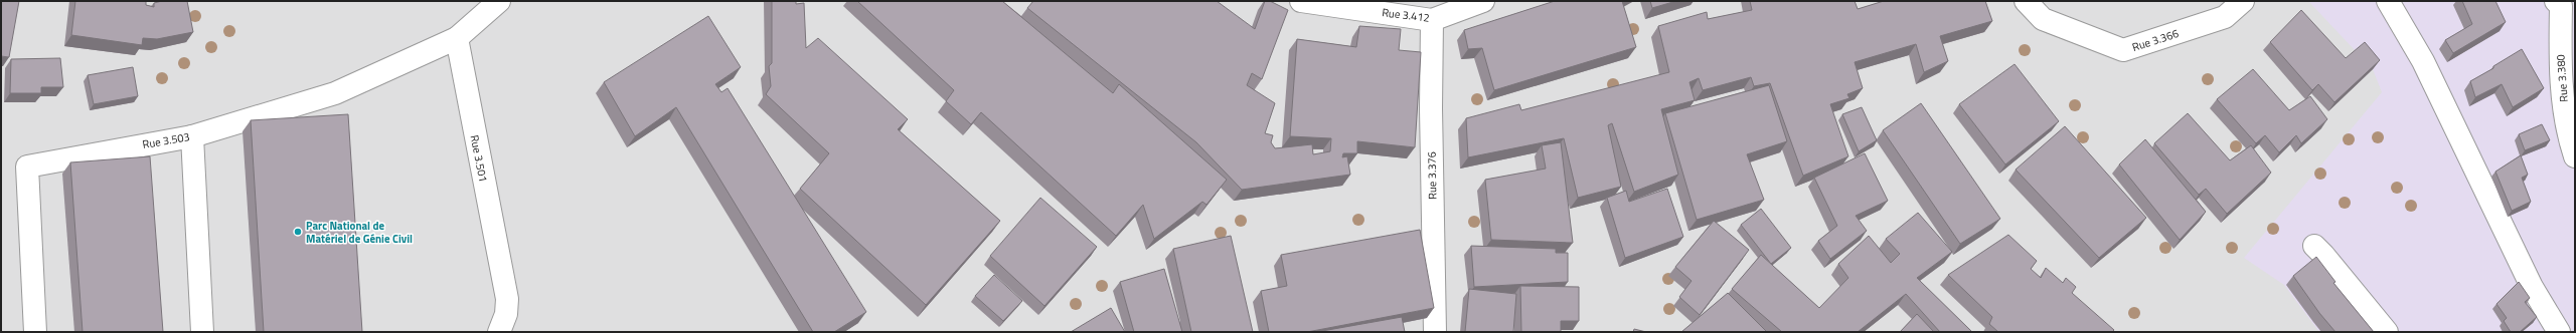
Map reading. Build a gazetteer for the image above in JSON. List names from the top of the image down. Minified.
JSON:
{"streets":{"street":["Rue 3.412","Rue 3.366","Rue 3.380","Rue 3.503","Rue 3.501","Rue 3.376"]},"crossings":[["Rue 3.412","Rue 3.376"],["Rue 3.503","Rue 3.501"]],"places":["Parc National de Matériel de Génie Civil"]}
